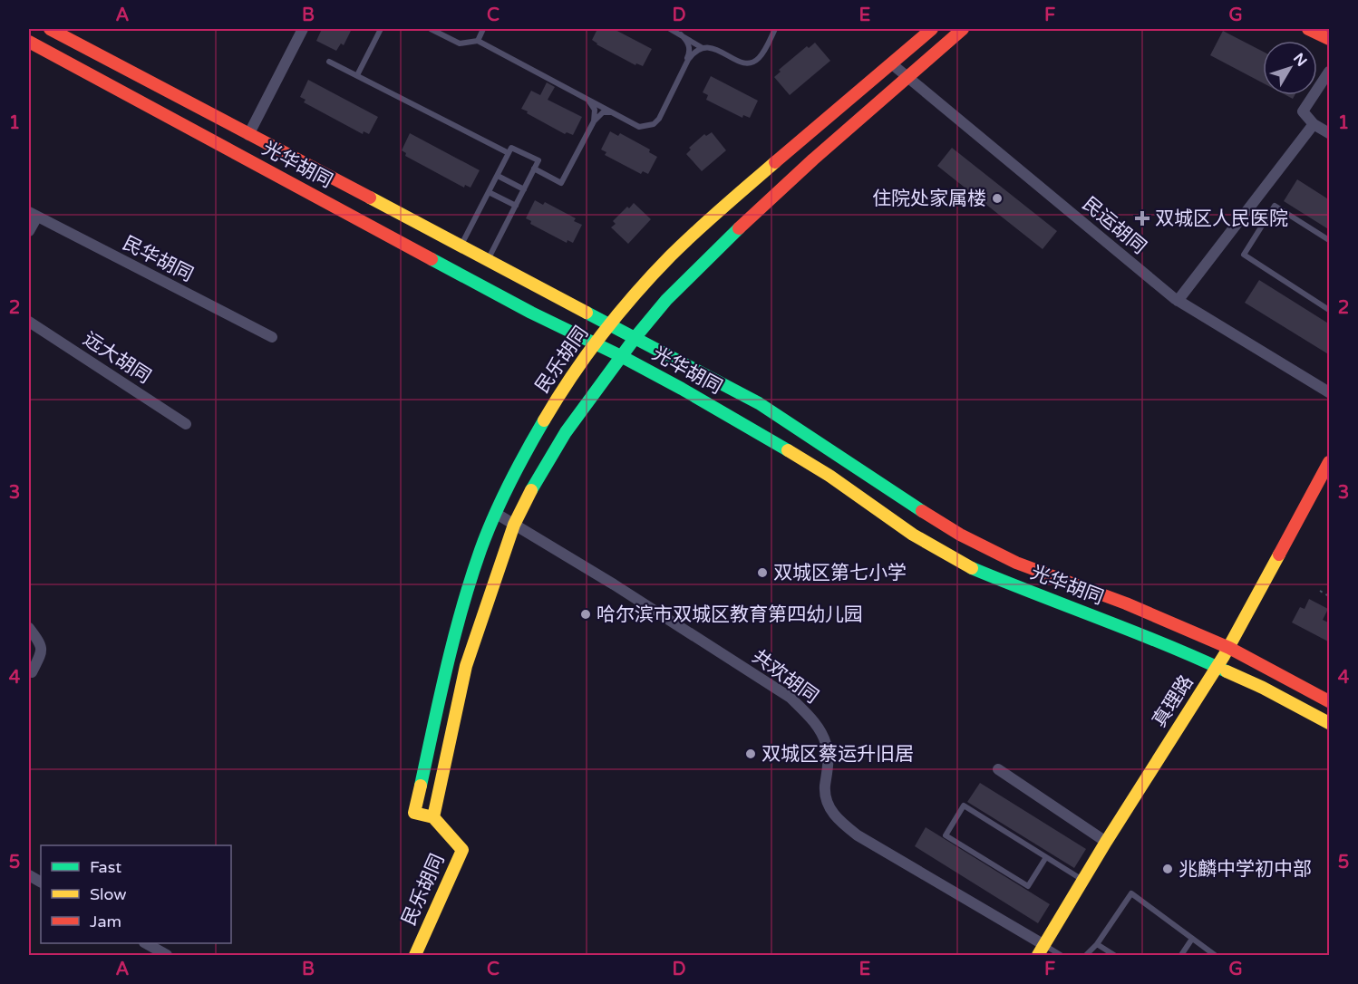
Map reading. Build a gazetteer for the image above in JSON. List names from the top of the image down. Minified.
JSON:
{"streets":{"main road":["光华胡同","民乐胡同","真理路"],"street":["民运胡同","民华胡同","远大胡同","共欢胡同"]},"crossings":[["光华胡同","民乐胡同"],["光华胡同","真理路"],["民运胡同","民乐胡同"],["民乐胡同","共欢胡同"],["共欢胡同","真理路"]],"places":{"other":["住院处家属楼","双城区第七小学","哈尔滨市双城区教育第四幼儿园","双城区蔡运升旧居","兆麟中学初中部"],"health":["双城区人民医院"]},"legend":["Fast","Slow","Jam"],"north":"top right","grid":{"columns":["A","B","C","D","E","F","G"],"rows":["1","2","3","4","5"]}}
